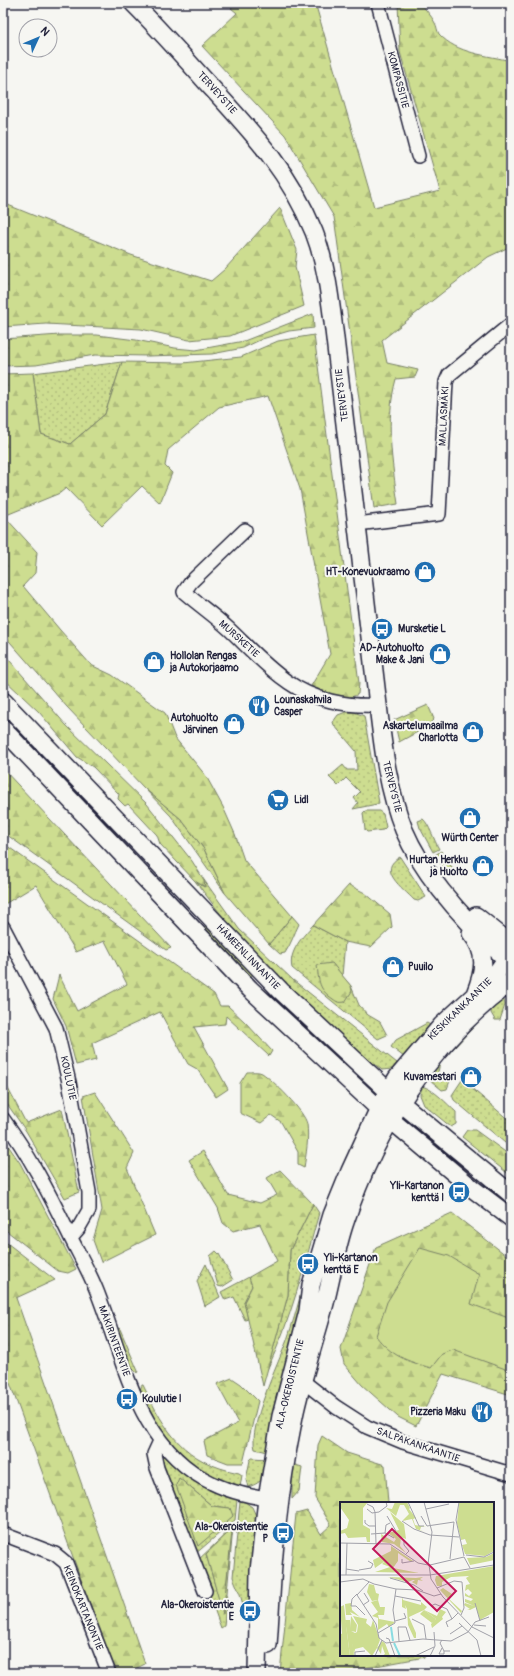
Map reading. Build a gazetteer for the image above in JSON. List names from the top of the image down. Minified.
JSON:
{"streets":{"main road":["TERVEYSTIE","HÄMEENLINNANTIE","KESKIKANKAANTIE","ALA-OKEROISTENTIE"],"street":["KOMPASSITIE","MALLASMÄKI","MURSKETIE","KOULUTIE","MÄKIRINTEENTIE","SALPAKANKAANTIE","KEINOKARTANONTIE"]},"crossings":[["TERVEYSTIE","MALLASMÄKI"],["TERVEYSTIE","MURSKETIE"],["TERVEYSTIE","KESKIKANKAANTIE"],["HÄMEENLINNANTIE","KESKIKANKAANTIE"],["HÄMEENLINNANTIE","ALA-OKEROISTENTIE"],["KESKIKANKAANTIE","ALA-OKEROISTENTIE"],["KOULUTIE","MÄKIRINTEENTIE"],["MÄKIRINTEENTIE","ALA-OKEROISTENTIE"],["ALA-OKEROISTENTIE","SALPAKANKAANTIE"]],"places":{"shop":["HT-Konevuokraamo","AD-Autohuolto Make & Jani","Hollolan Rengas ja Autokorjaamo","Autohuolto Järvinen","Askartelumaailma Charlotta","Würth Center","Hurtan Herkku ja Huolto","Puuilo","Kuvamestari"],"bus stop":["Mursketie L","Yli-Kartanon kenttä I","Yli-Kartanon kenttä E","Koulutie I","Ala-Okeroistentie P","Ala-Okeroistentie E"],"restaurant":["Lounaskahvila Casper","Pizzeria Maku"],"supermarket":["Lidl"]},"north":"top right"}
